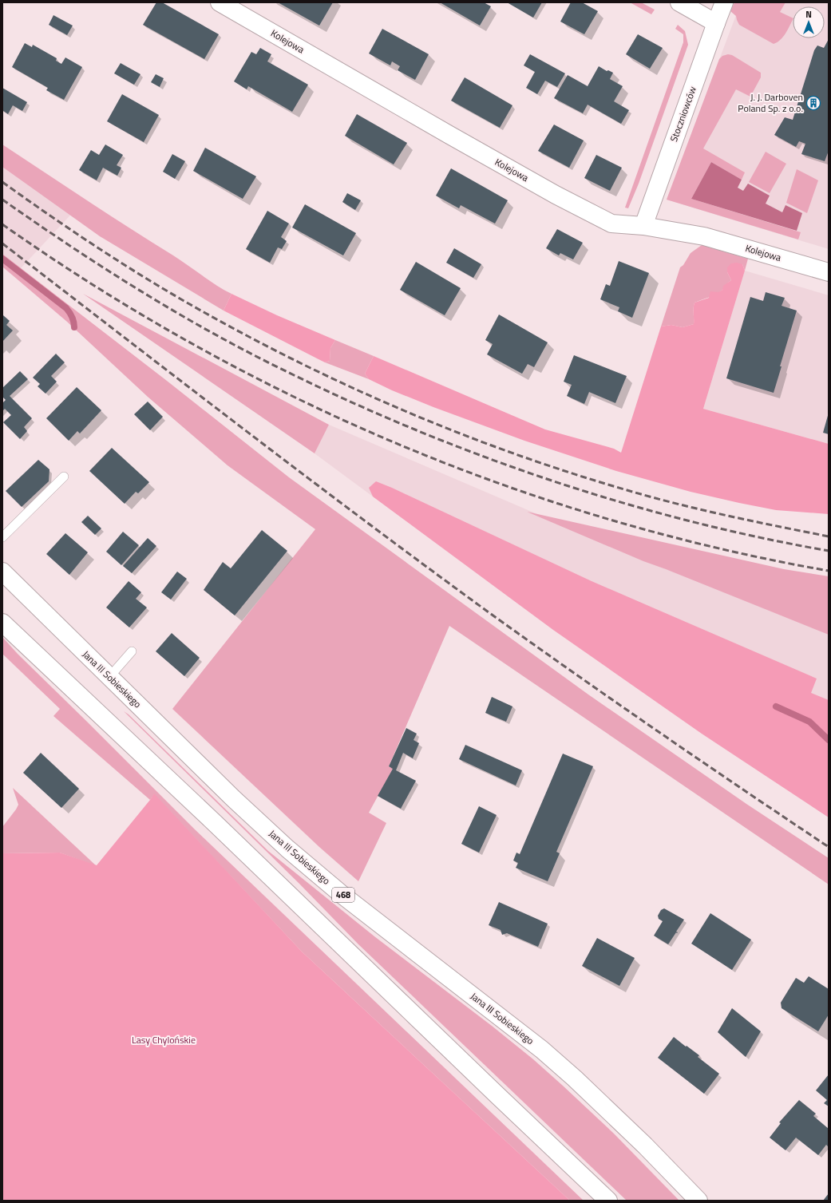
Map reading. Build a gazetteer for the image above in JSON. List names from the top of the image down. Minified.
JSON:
{"streets":{"main road":["Kolejowa","Stoczniowców","Jana III Sobieskiego","468"]},"crossings":[["Kolejowa","Stoczniowców"]],"parks":["Lasy Chylońskie"],"places":{"building":["J. J. Darboven Poland Sp. z o.o."]},"north":"top"}
